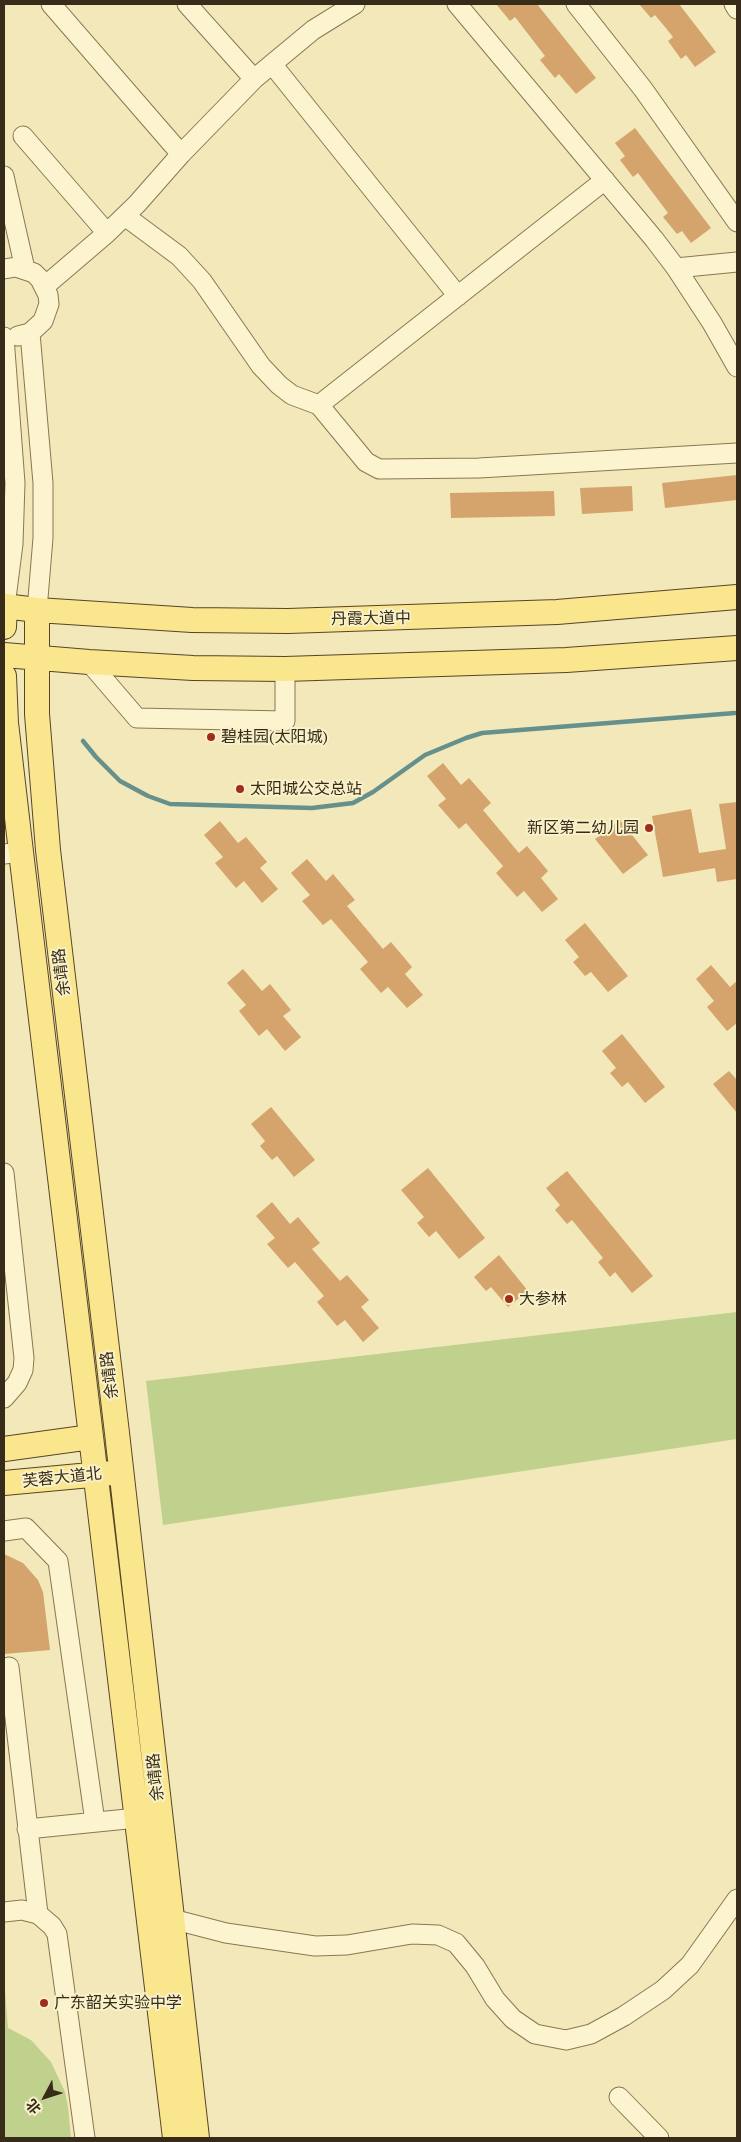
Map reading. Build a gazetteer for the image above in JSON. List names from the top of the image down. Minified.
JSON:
{"streets":{"main road":["丹霞大道中","余靖路","芙蓉大道北"]},"crossings":[["丹霞大道中","余靖路"],["余靖路","芙蓉大道北"]],"places":["碧桂园(太阳城)","太阳城公交总站","新区第二幼儿园","大参林","广东韶关实验中学"],"north":"bottom left"}
